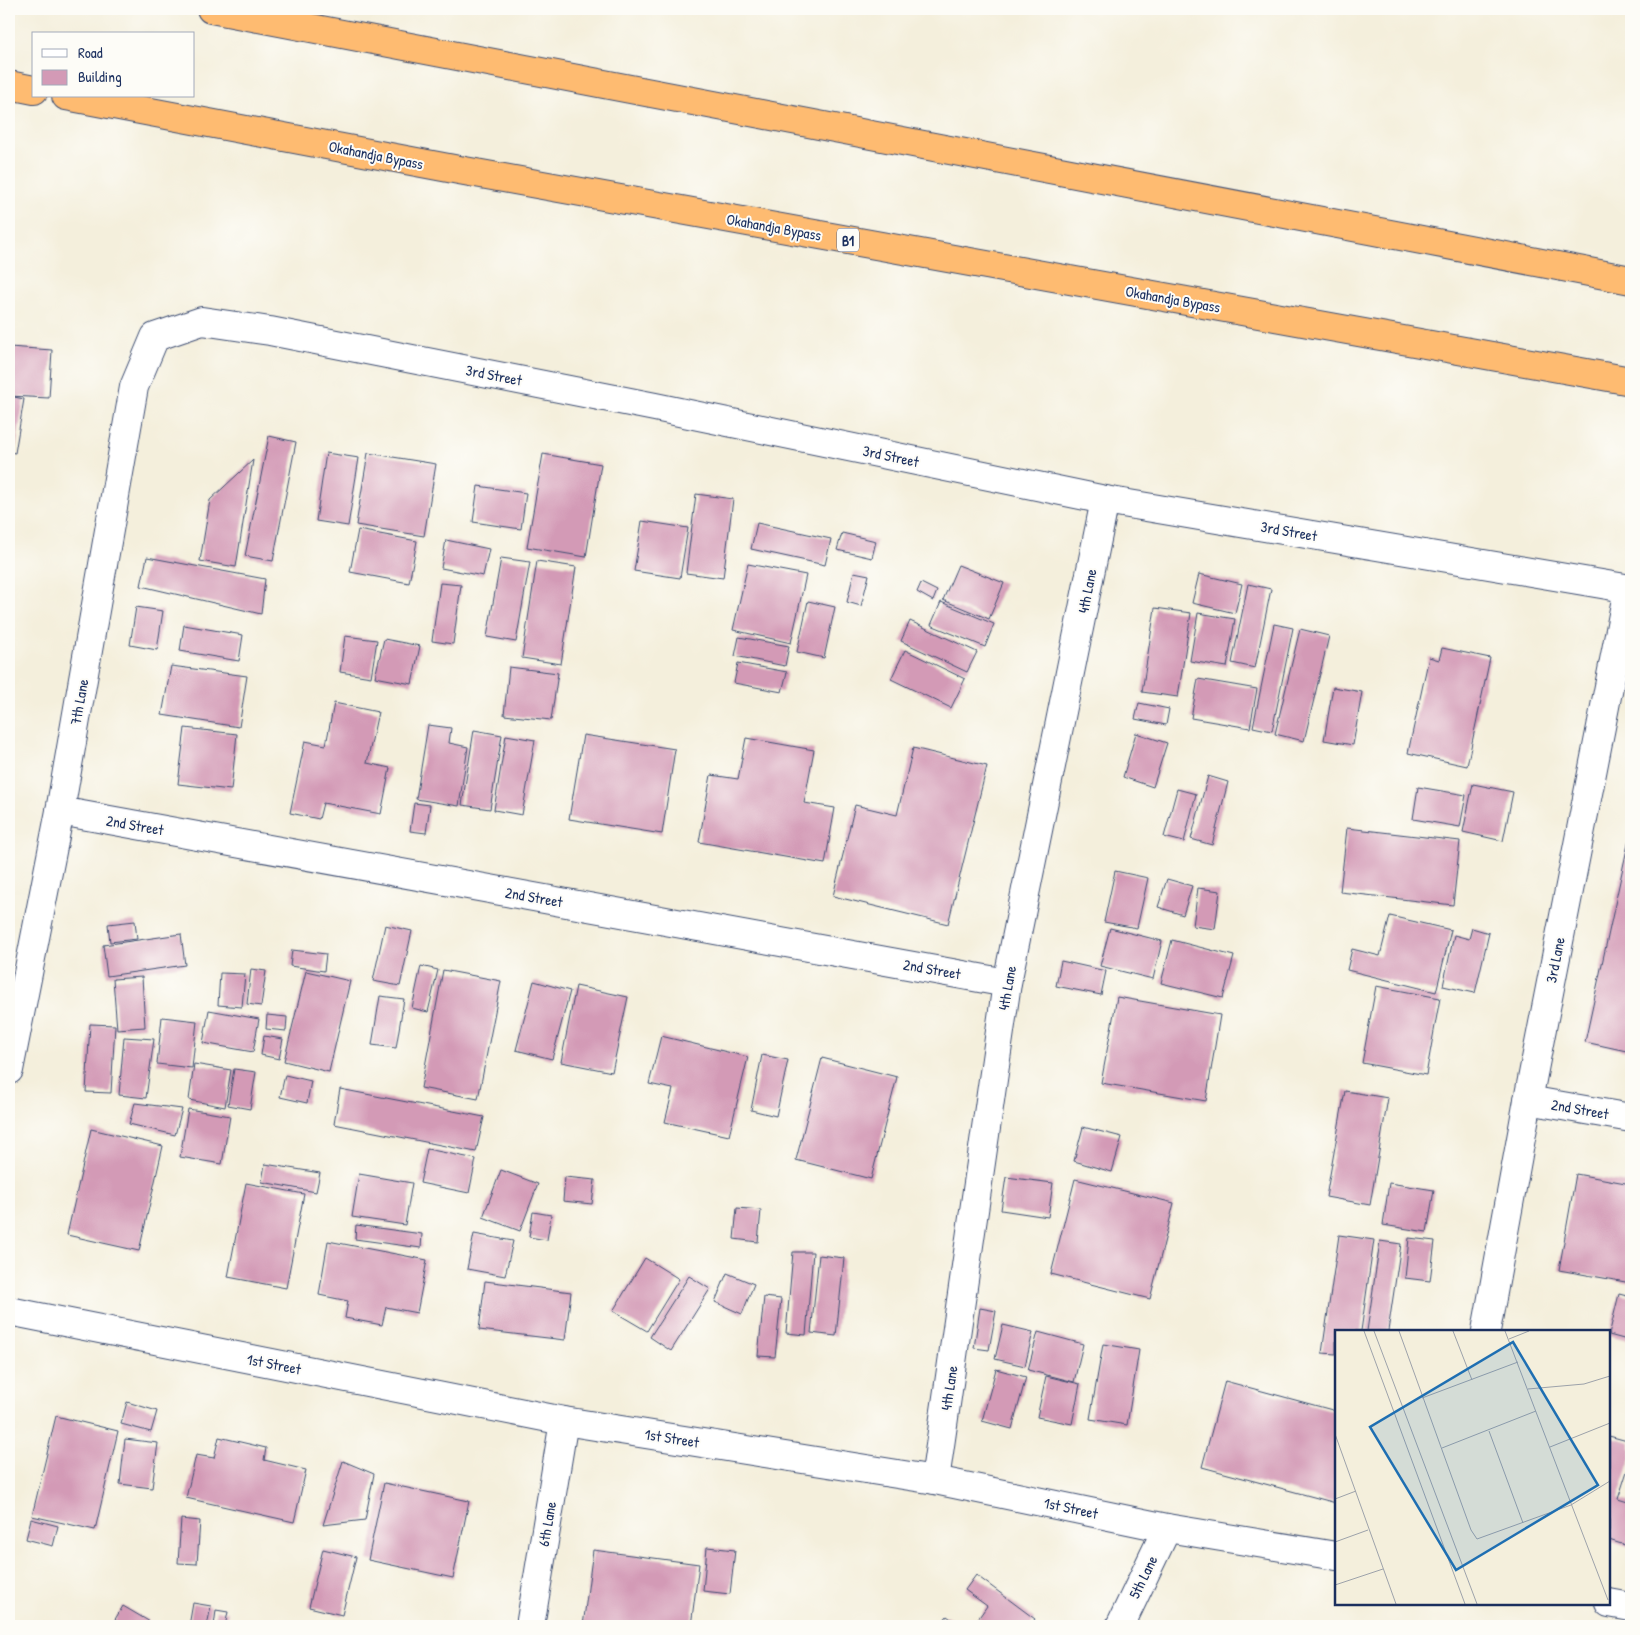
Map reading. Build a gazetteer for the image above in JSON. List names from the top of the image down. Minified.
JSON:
{"streets":{"highway":["Okahandja Bypass","B1"],"street":["3rd Street","4th Lane","7th Lane","2nd Street","3rd Lane","1st Street","6th Lane","5th Lane"]},"crossings":[["3rd Street","4th Lane"],["3rd Street","7th Lane"],["3rd Street","3rd Lane"],["4th Lane","2nd Street"],["4th Lane","1st Street"],["7th Lane","2nd Street"],["2nd Street","3rd Lane"],["1st Street","6th Lane"],["1st Street","5th Lane"]],"legend":["Road","Building"]}
